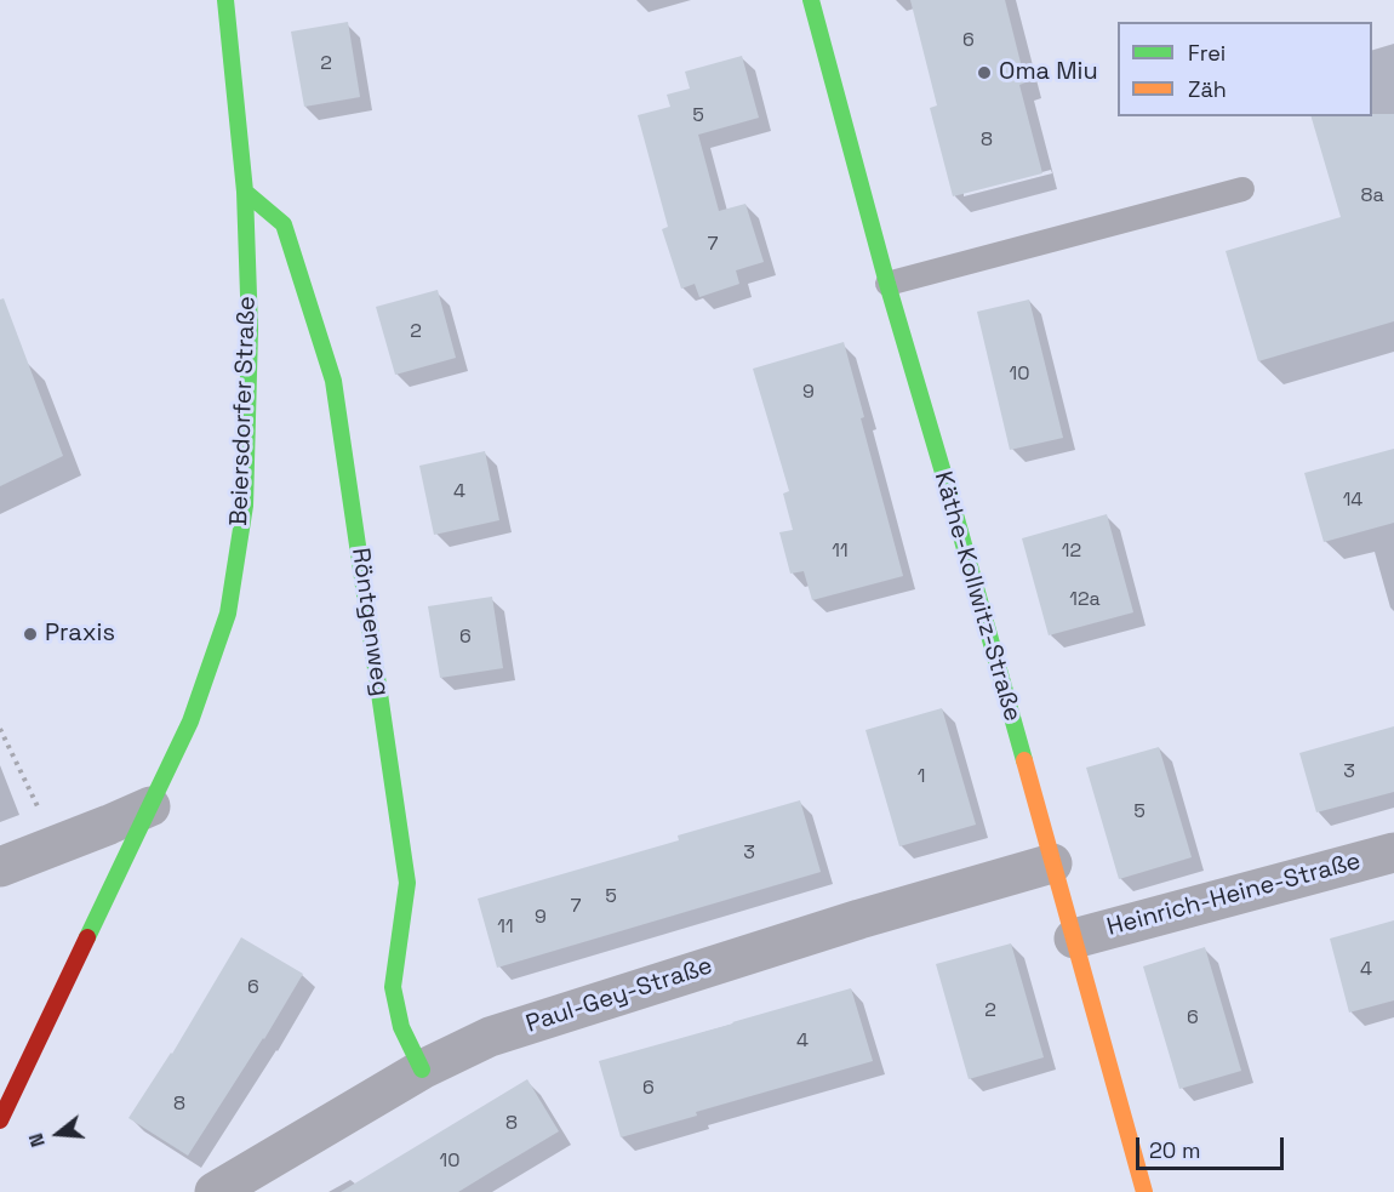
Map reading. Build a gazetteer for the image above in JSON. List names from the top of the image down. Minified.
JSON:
{"streets":{"street":["Beiersdorfer Straße","Käthe-Kollwitz-Straße","Röntgenweg","Heinrich-Heine-Straße","Paul-Gey-Straße"]},"crossings":[["Beiersdorfer Straße","Röntgenweg"],["Käthe-Kollwitz-Straße","Heinrich-Heine-Straße"],["Käthe-Kollwitz-Straße","Paul-Gey-Straße"],["Röntgenweg","Paul-Gey-Straße"]],"places":["Oma Miu","Praxis"],"house_numbers":["6","2","5","8","8a","7","2","10","9","4","14","11","12","12a","6","3","1","5","3","5","7","9","11","4","6","2","6","4","6","8","8","10"],"legend":["Frei","Zäh"],"scale_bar":"20 m","north":"left"}
